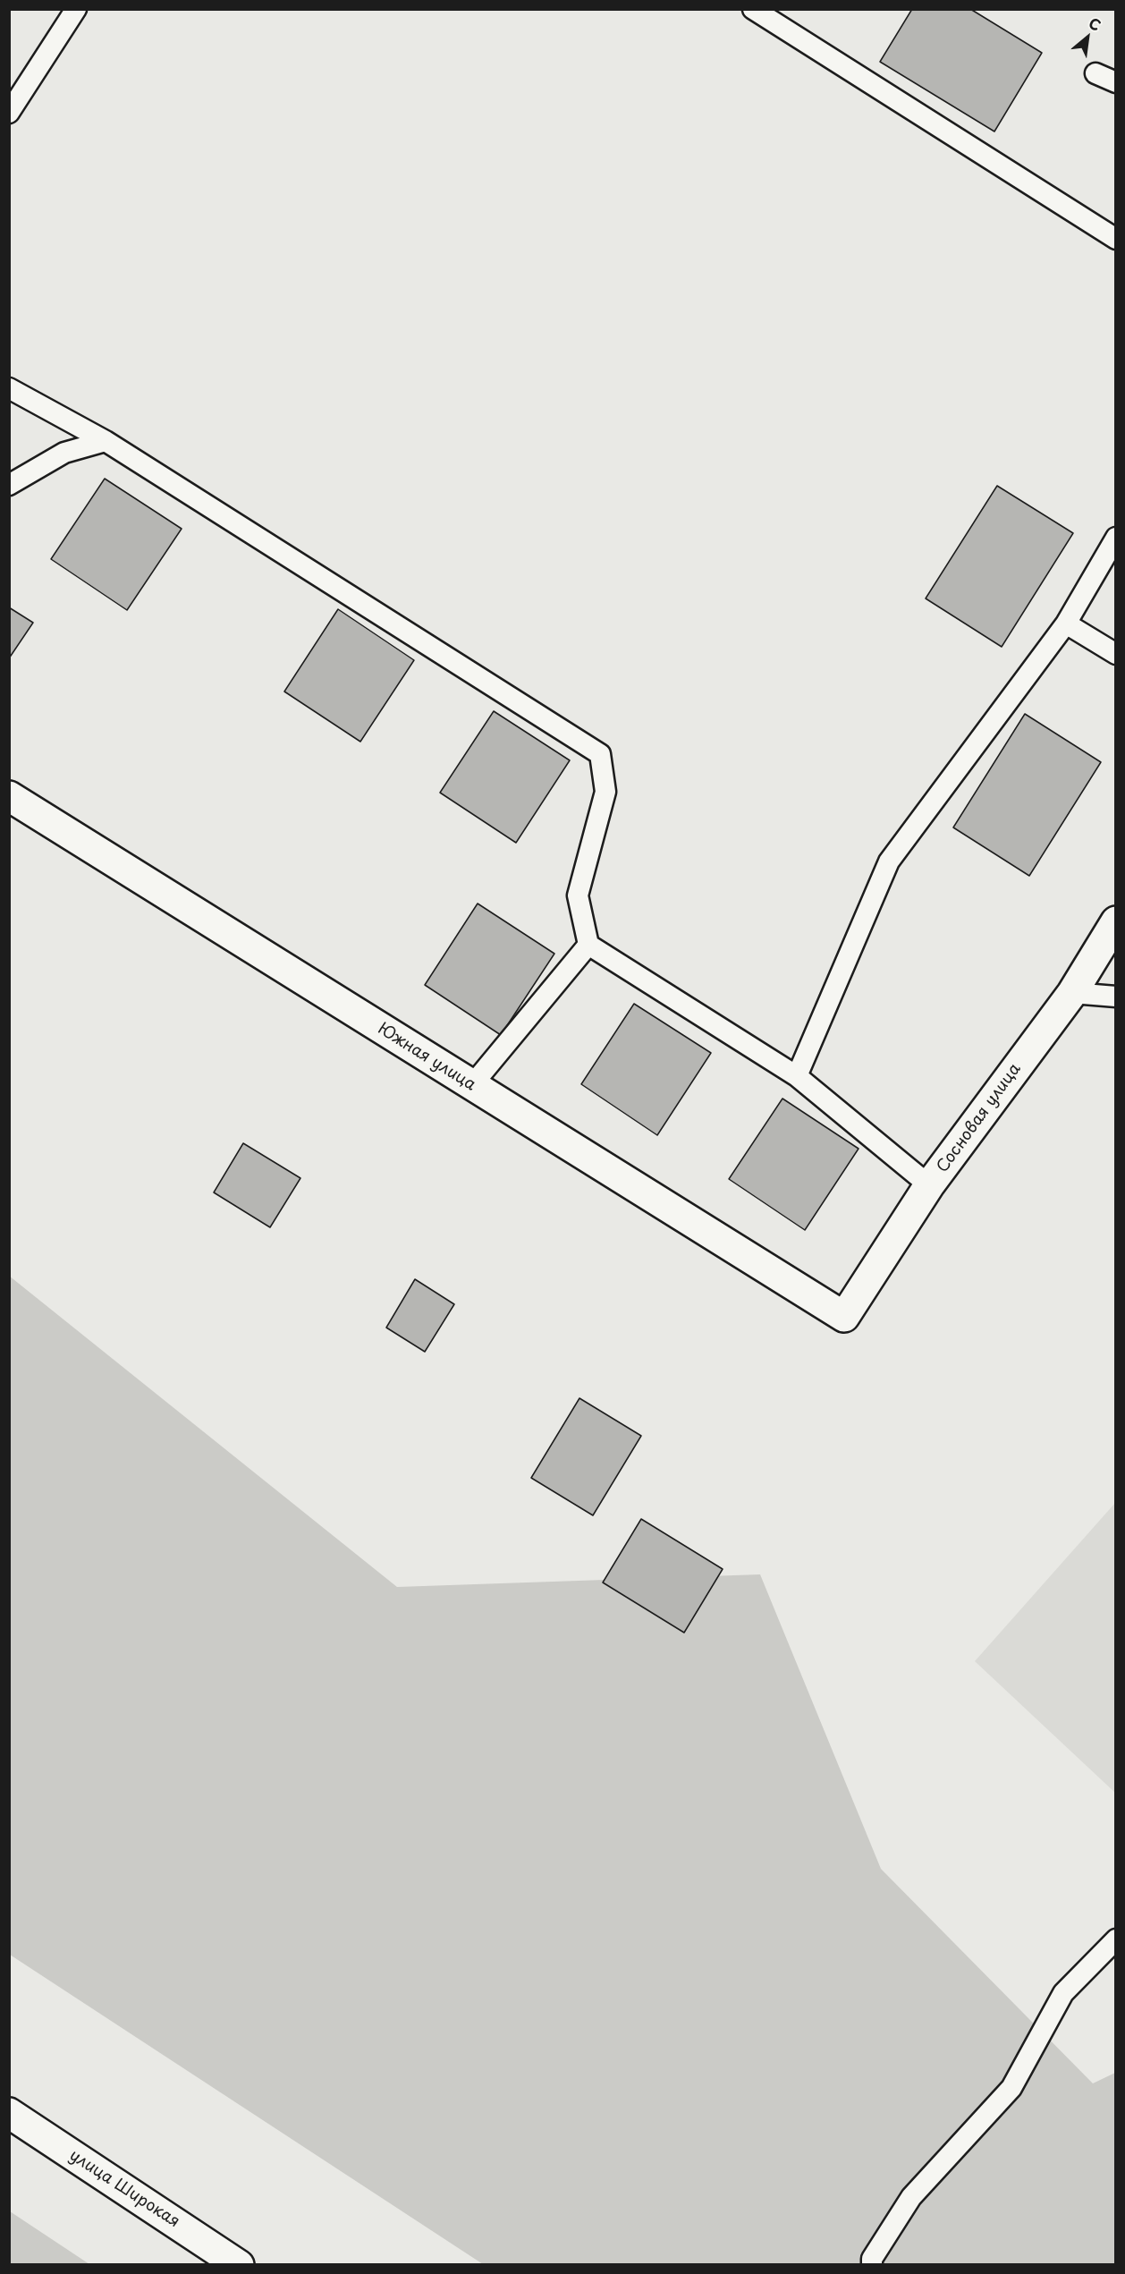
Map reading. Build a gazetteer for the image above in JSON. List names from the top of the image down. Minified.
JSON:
{"streets":{"street":["Южная улица","Сосновая улица","улица Широкая"]},"crossings":[["Южная улица","Сосновая улица"]],"north":"top right"}
